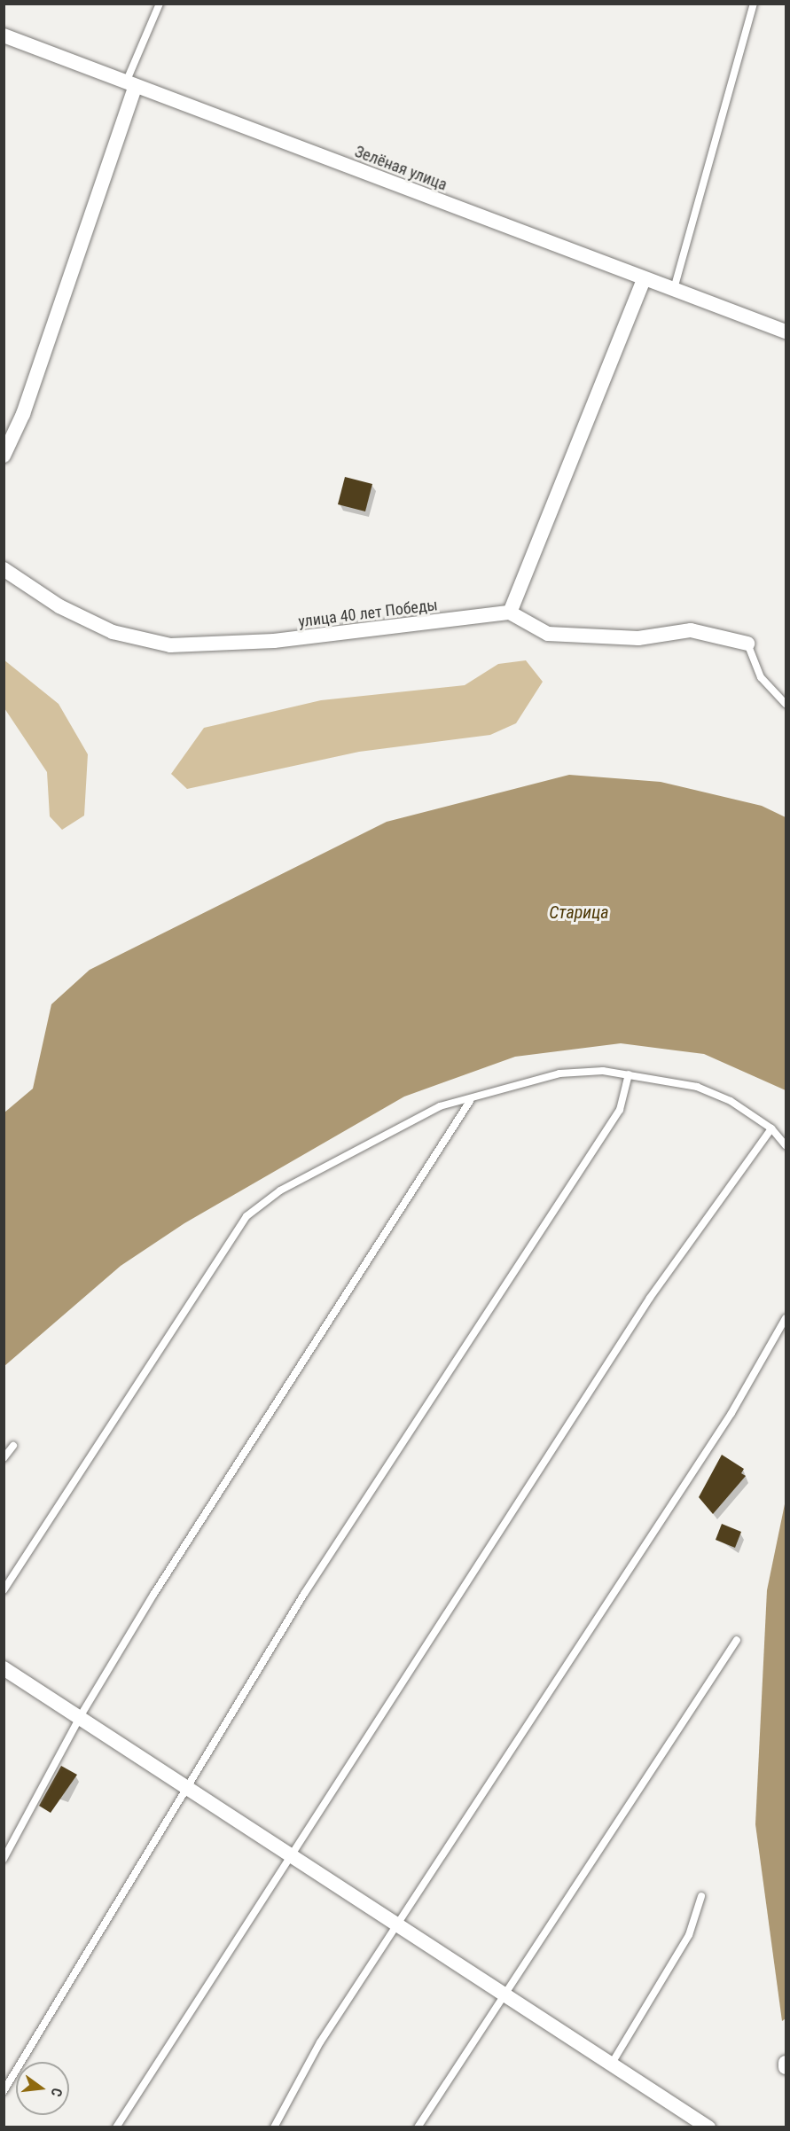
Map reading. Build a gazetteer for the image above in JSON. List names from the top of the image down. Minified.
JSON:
{"streets":{"street":["Зелёная улица","улица 40 лет Победы"]},"water":["Старица"],"north":"right"}
